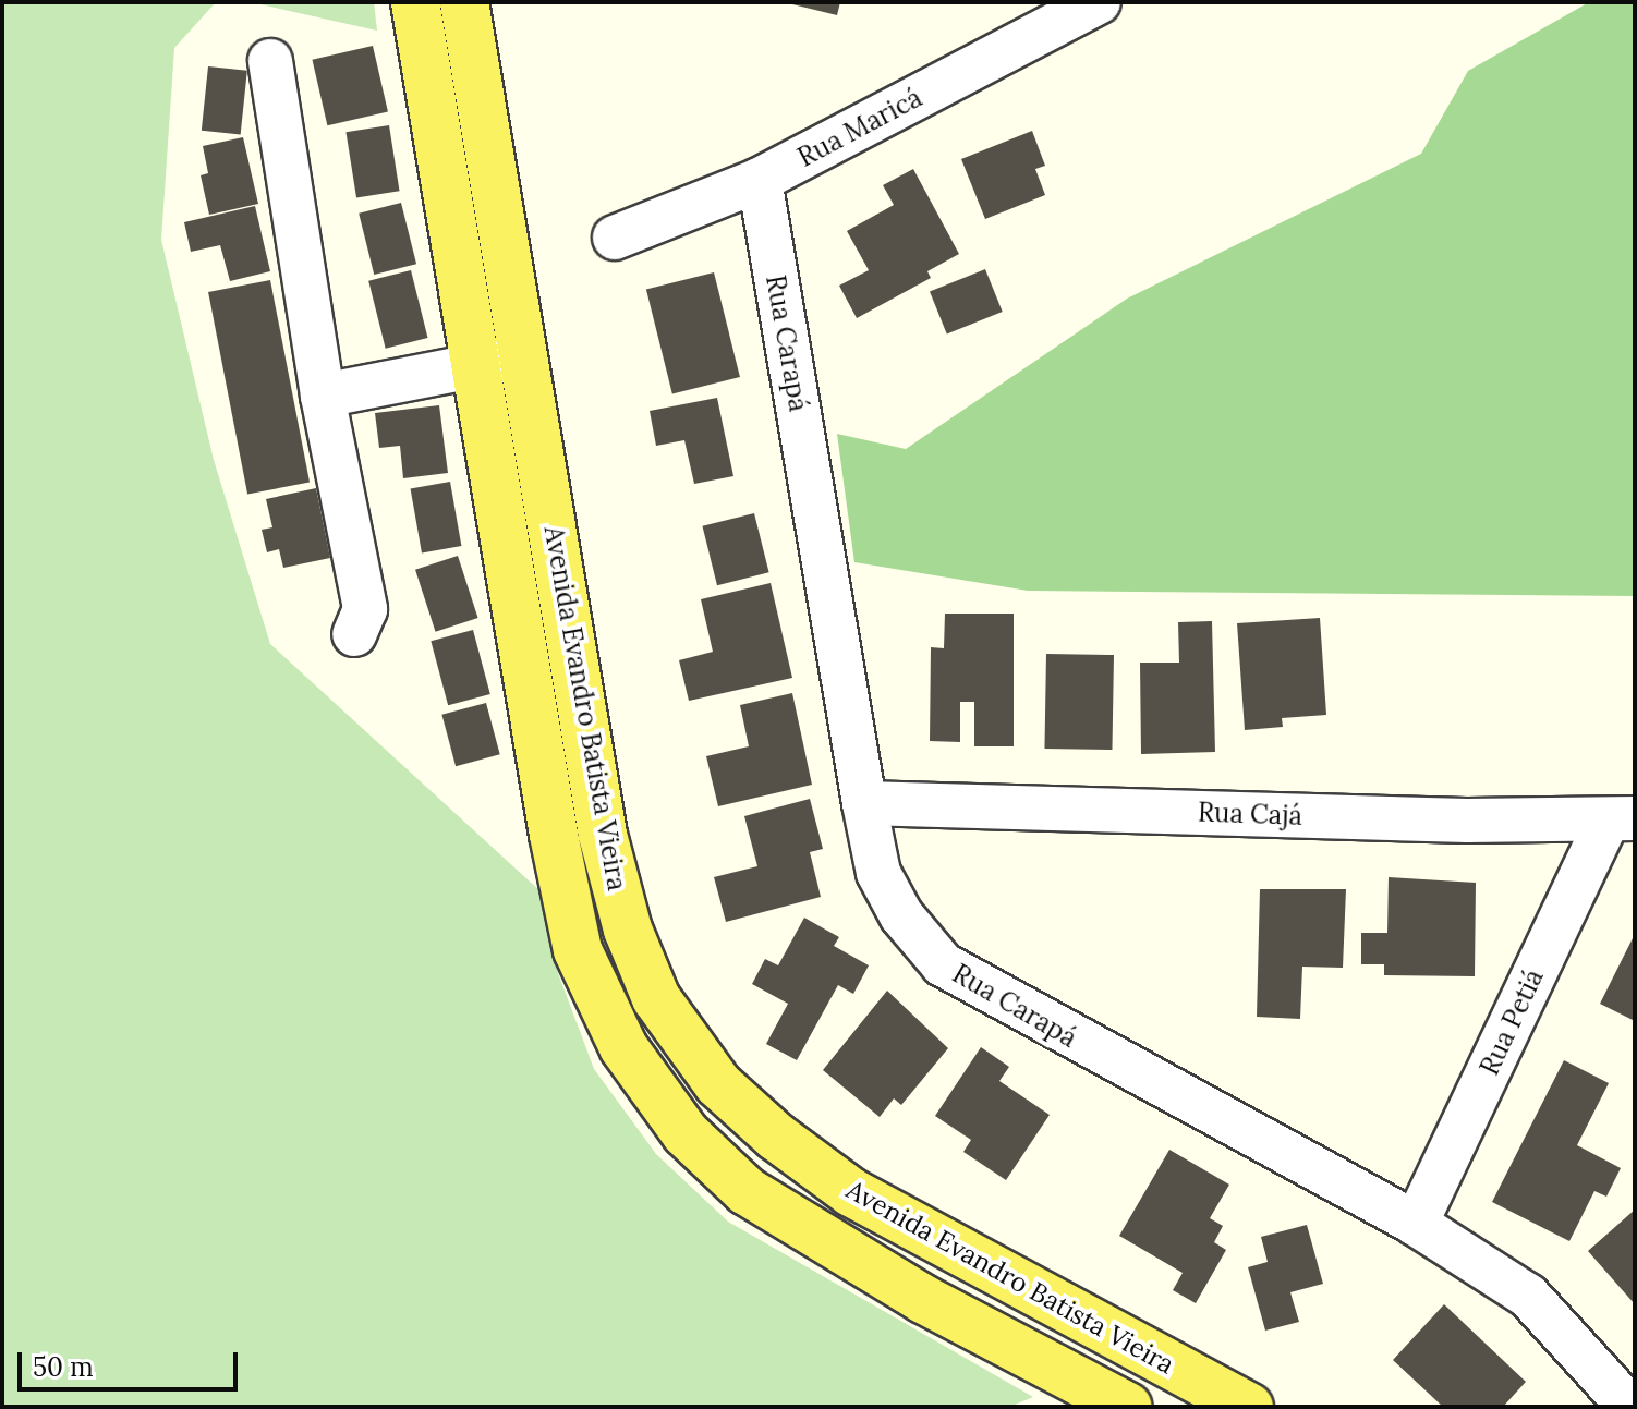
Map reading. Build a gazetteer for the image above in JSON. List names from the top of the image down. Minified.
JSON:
{"streets":{"main road":["Avenida Evandro Batista Vieira"],"street":["Rua Maricá","Rua Carapá","Rua Cajá","Rua Petiá"]},"crossings":[["Rua Maricá","Rua Carapá"],["Rua Carapá","Rua Cajá"],["Rua Carapá","Rua Petiá"],["Rua Cajá","Rua Petiá"]],"scale_bar":"50 m"}
